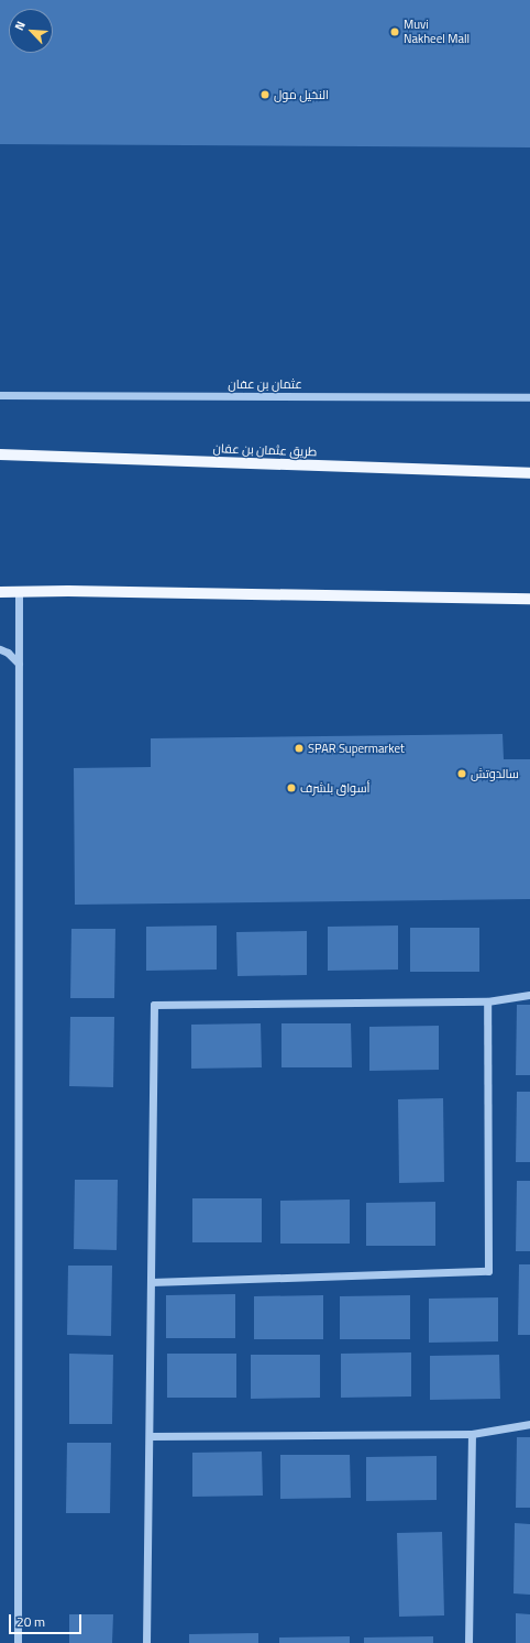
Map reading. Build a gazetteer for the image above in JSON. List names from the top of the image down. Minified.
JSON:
{"streets":{"main road":["طريق عثمان بن عفان"],"street":["عثمان بن عفان"]},"places":["Muvi Nakheel Mall","النخيل مول","SPAR Supermarket","سالدوتش","أسواق بلشرف"],"scale_bar":"20 m","north":"top left"}
